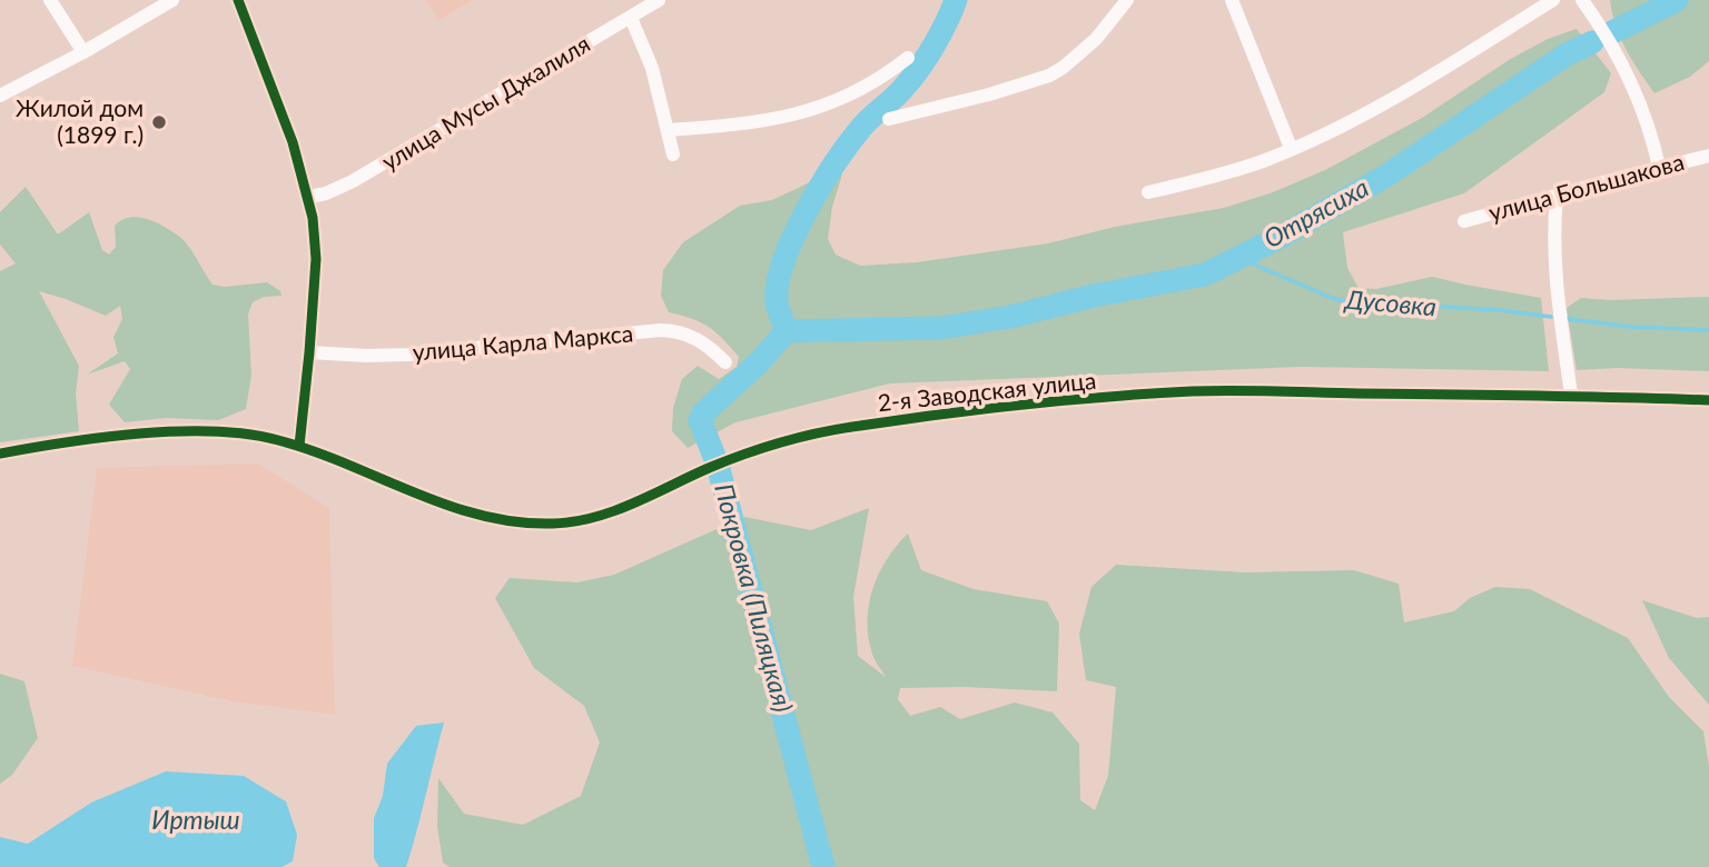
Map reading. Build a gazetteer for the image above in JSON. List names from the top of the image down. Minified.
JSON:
{"streets":{"street":["улица Мусы Джалиля","улица Большакова","улица Карла Маркса","2-я Заводская улица"]},"water":["Отрясиха","Дусовка","Покровка (Пиляцкая)","Иртыш"],"places":["Жилой дом (1899 г.)"]}
